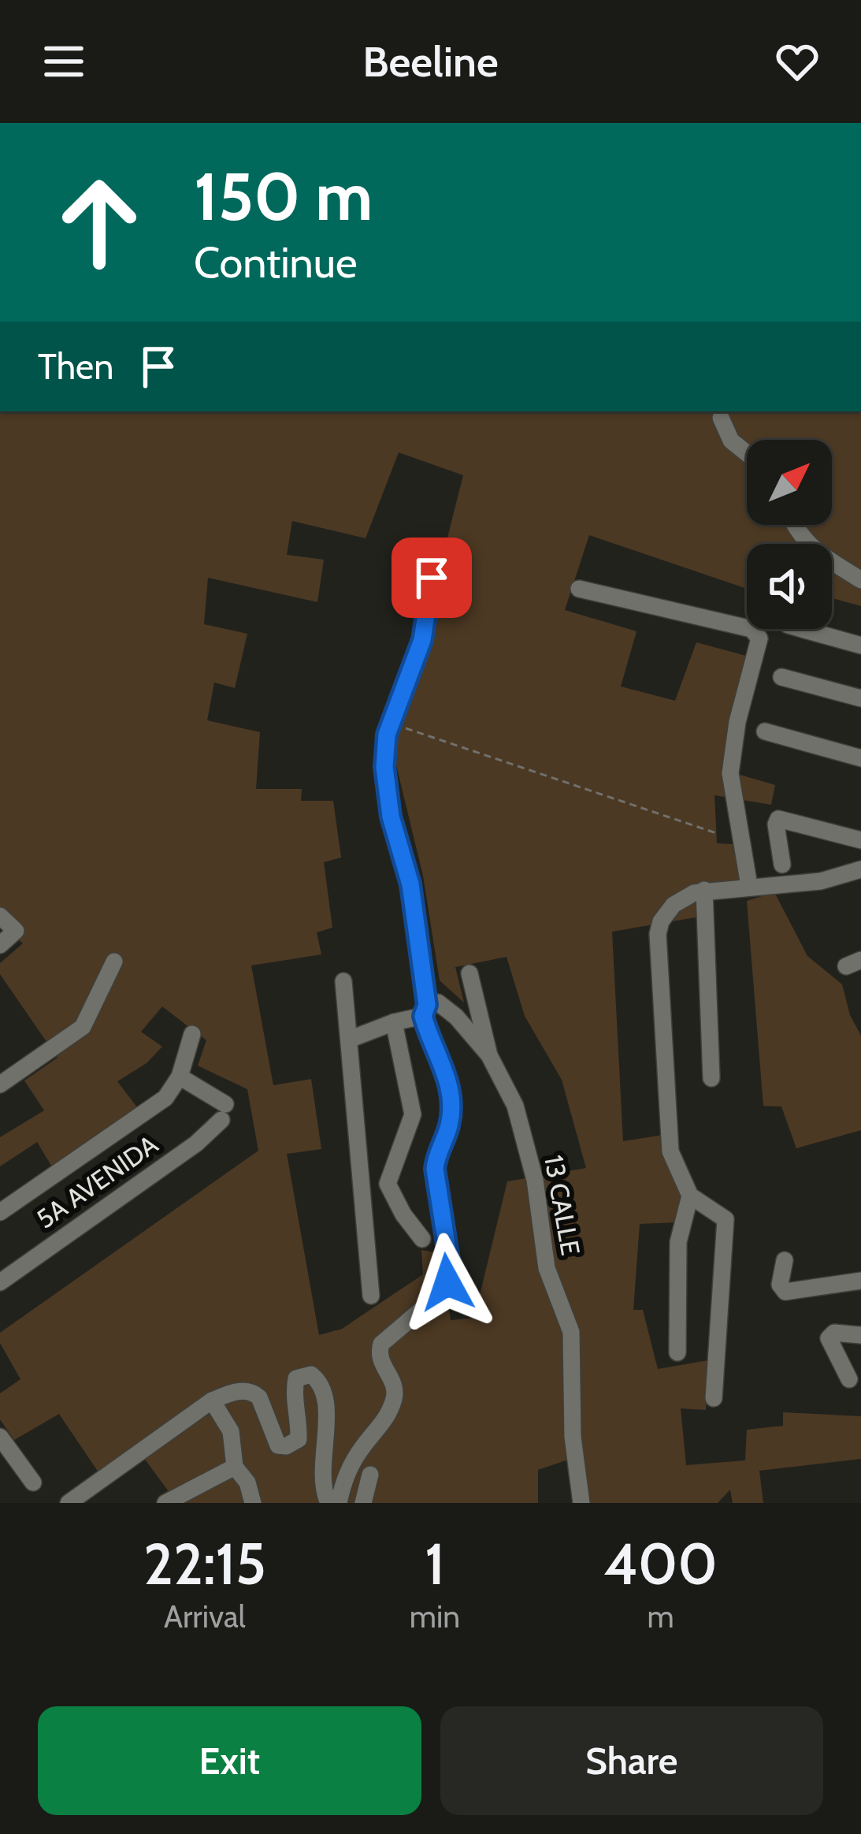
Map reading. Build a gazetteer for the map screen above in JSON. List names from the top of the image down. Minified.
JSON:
{"streets":{"street":["5A AVENIDA","13 CALLE"]},"north":"top right","page":{"header":"Beeline","turn":["150 m","Continue"],"then":"Then","eta":["22:15","Arrival","1","min","400","m"],"buttons":["Exit","Share"]}}
